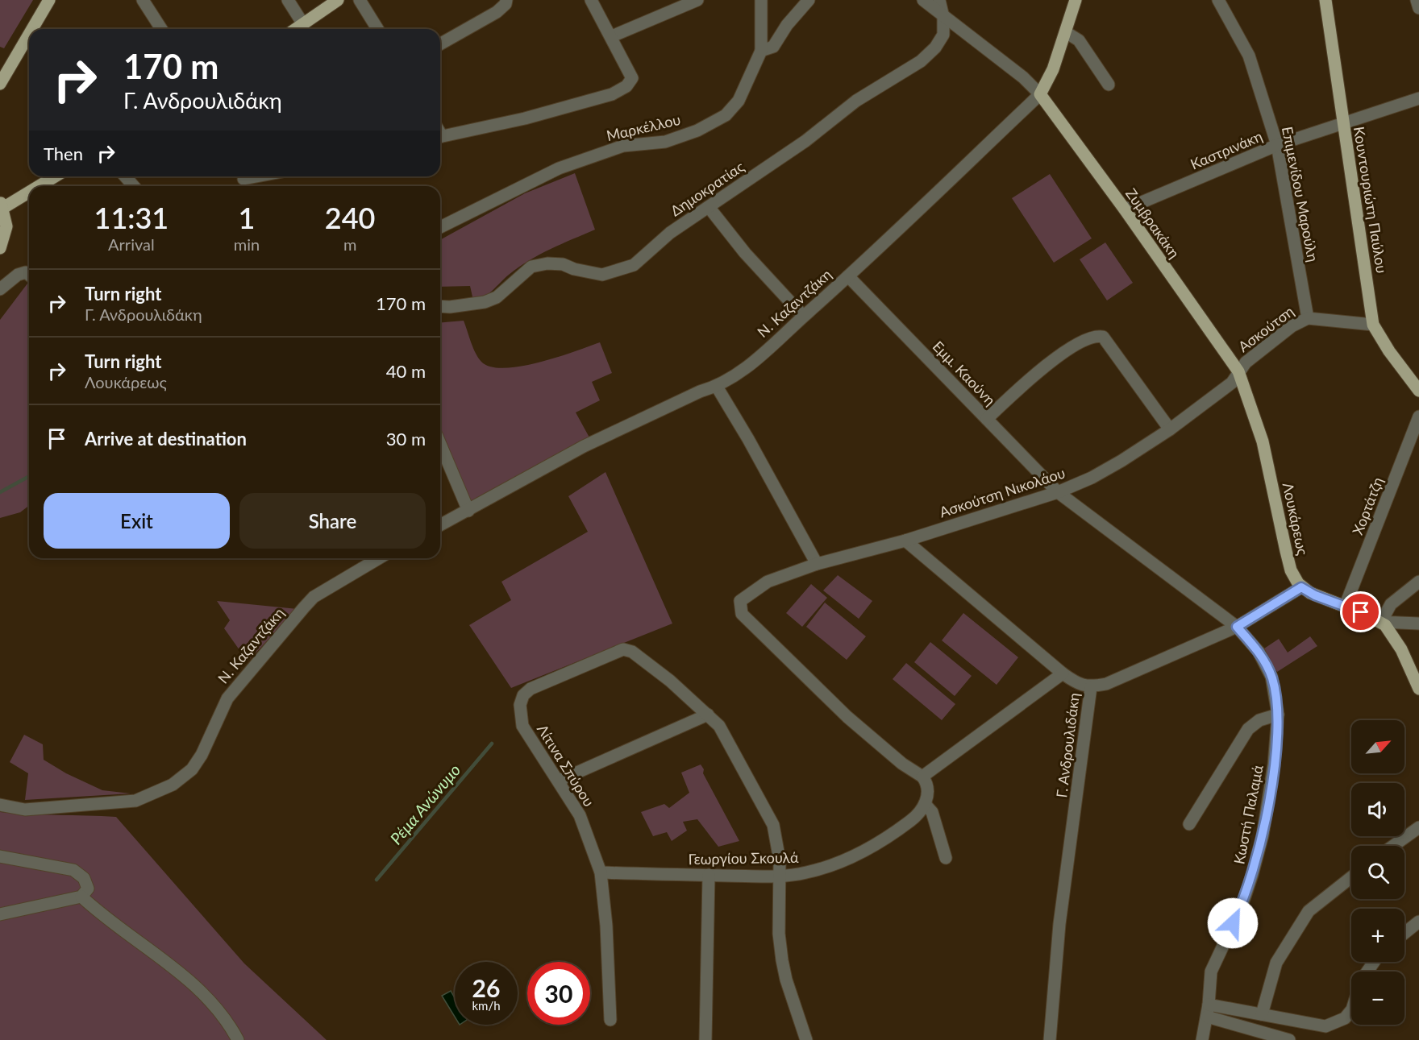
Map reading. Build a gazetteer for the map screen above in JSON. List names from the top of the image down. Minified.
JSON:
{"streets":{"main road":["Κουντουριώτη Παύλου","Ζυμβρακάκη","Ν. Καζαντζάκη","Λουκάρεως"],"street":["Μαρκέλλου","Καστρινάκη","Δημοκρατίας","Επιμενίδου Μαρούλη","Ασκούτση","Εμμ. Καούνη","Ασκούτση Νικολάου","Χορτάτζη","Γ. Ανδρουλιδάκη","Λίτινα Σπύρου","Κωστή Παλαμά","Γεωργίου Σκουλά"]},"crossings":[["Καστρινάκη","Επιμενίδου Μαρούλη"],["Καστρινάκη","Κουντουριώτη Παύλου"],["Καστρινάκη","Ζυμβρακάκη"],["Επιμενίδου Μαρούλη","Ασκούτση"],["Κουντουριώτη Παύλου","Ασκούτση"],["Ζυμβρακάκη","Ν. Καζαντζάκη"],["Ζυμβρακάκη","Ασκούτση"],["Ζυμβρακάκη","Ασκούτση Νικολάου"],["Ζυμβρακάκη","Λουκάρεως"],["Ν. Καζαντζάκη","Εμμ. Καούνη"],["Ασκούτση","Ασκούτση Νικολάου"],["Ασκούτση","Λουκάρεως"],["Εμμ. Καούνη","Ασκούτση Νικολάου"],["Εμμ. Καούνη","Γ. Ανδρουλιδάκη"],["Εμμ. Καούνη","Κωστή Παλαμά"],["Ασκούτση Νικολάου","Λουκάρεως"],["Λουκάρεως","Γ. Ανδρουλιδάκη"],["Γ. Ανδρουλιδάκη","Κωστή Παλαμά"],["Λίτινα Σπύρου","Γεωργίου Σκουλά"]],"water":["Ρέμα Ανώνυμο"],"north":"top right","page":{"turn":["170 m","Γ. Ανδρουλιδάκη"],"then":"Then","eta":["11:31","Arrival","1","min","240","m"],"list":[{"name":"Turn right","note":"Γ. Ανδρουλιδάκη","value":"170 m"},{"name":"Turn right","note":"Λουκάρεως","value":"40 m"},{"name":"Arrive at destination","value":"30 m"}],"buttons":["Exit","Share"],"map_buttons":["+","−"],"speed":"26 km/h","limit":"30"}}
